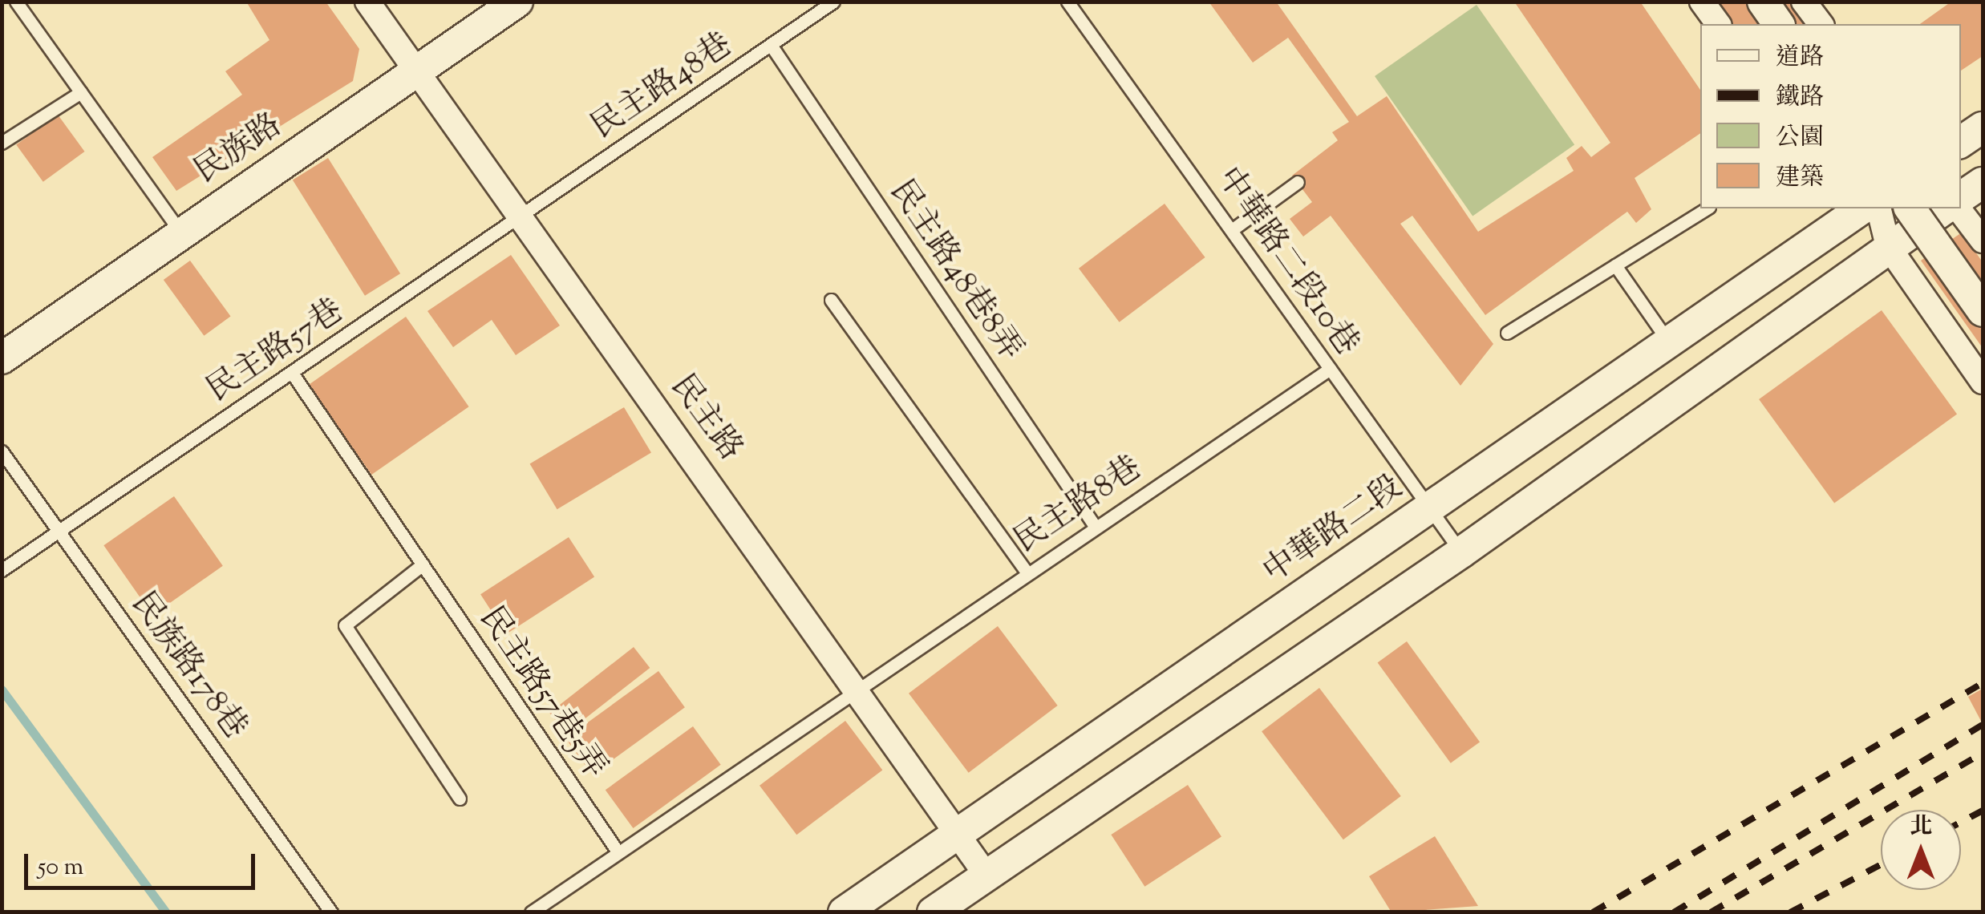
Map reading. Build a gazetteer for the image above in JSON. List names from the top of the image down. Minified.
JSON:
{"streets":{"street":["民族路","民主路","中華路二段"],"lane":["民主路48巷","中華路二段10巷","民主路48巷8弄","民主路57巷","民主路8巷","民族路178巷","民主路57巷5弄"]},"crossings":[["民主路48巷","民主路48巷8弄"],["民主路48巷","民主路57巷"],["民主路48巷","民主路"],["民族路","民主路"],["中華路二段10巷","民主路8巷"],["中華路二段10巷","中華路二段"],["民主路48巷8弄","民主路8巷"],["民主路57巷","民主路"],["民主路57巷","民族路178巷"],["民主路57巷","民主路57巷5弄"],["民主路","民主路8巷"],["民主路","中華路二段"]],"legend":["道路","鐵路","公園","建築"],"scale_bar":"50 m","north":"top"}
